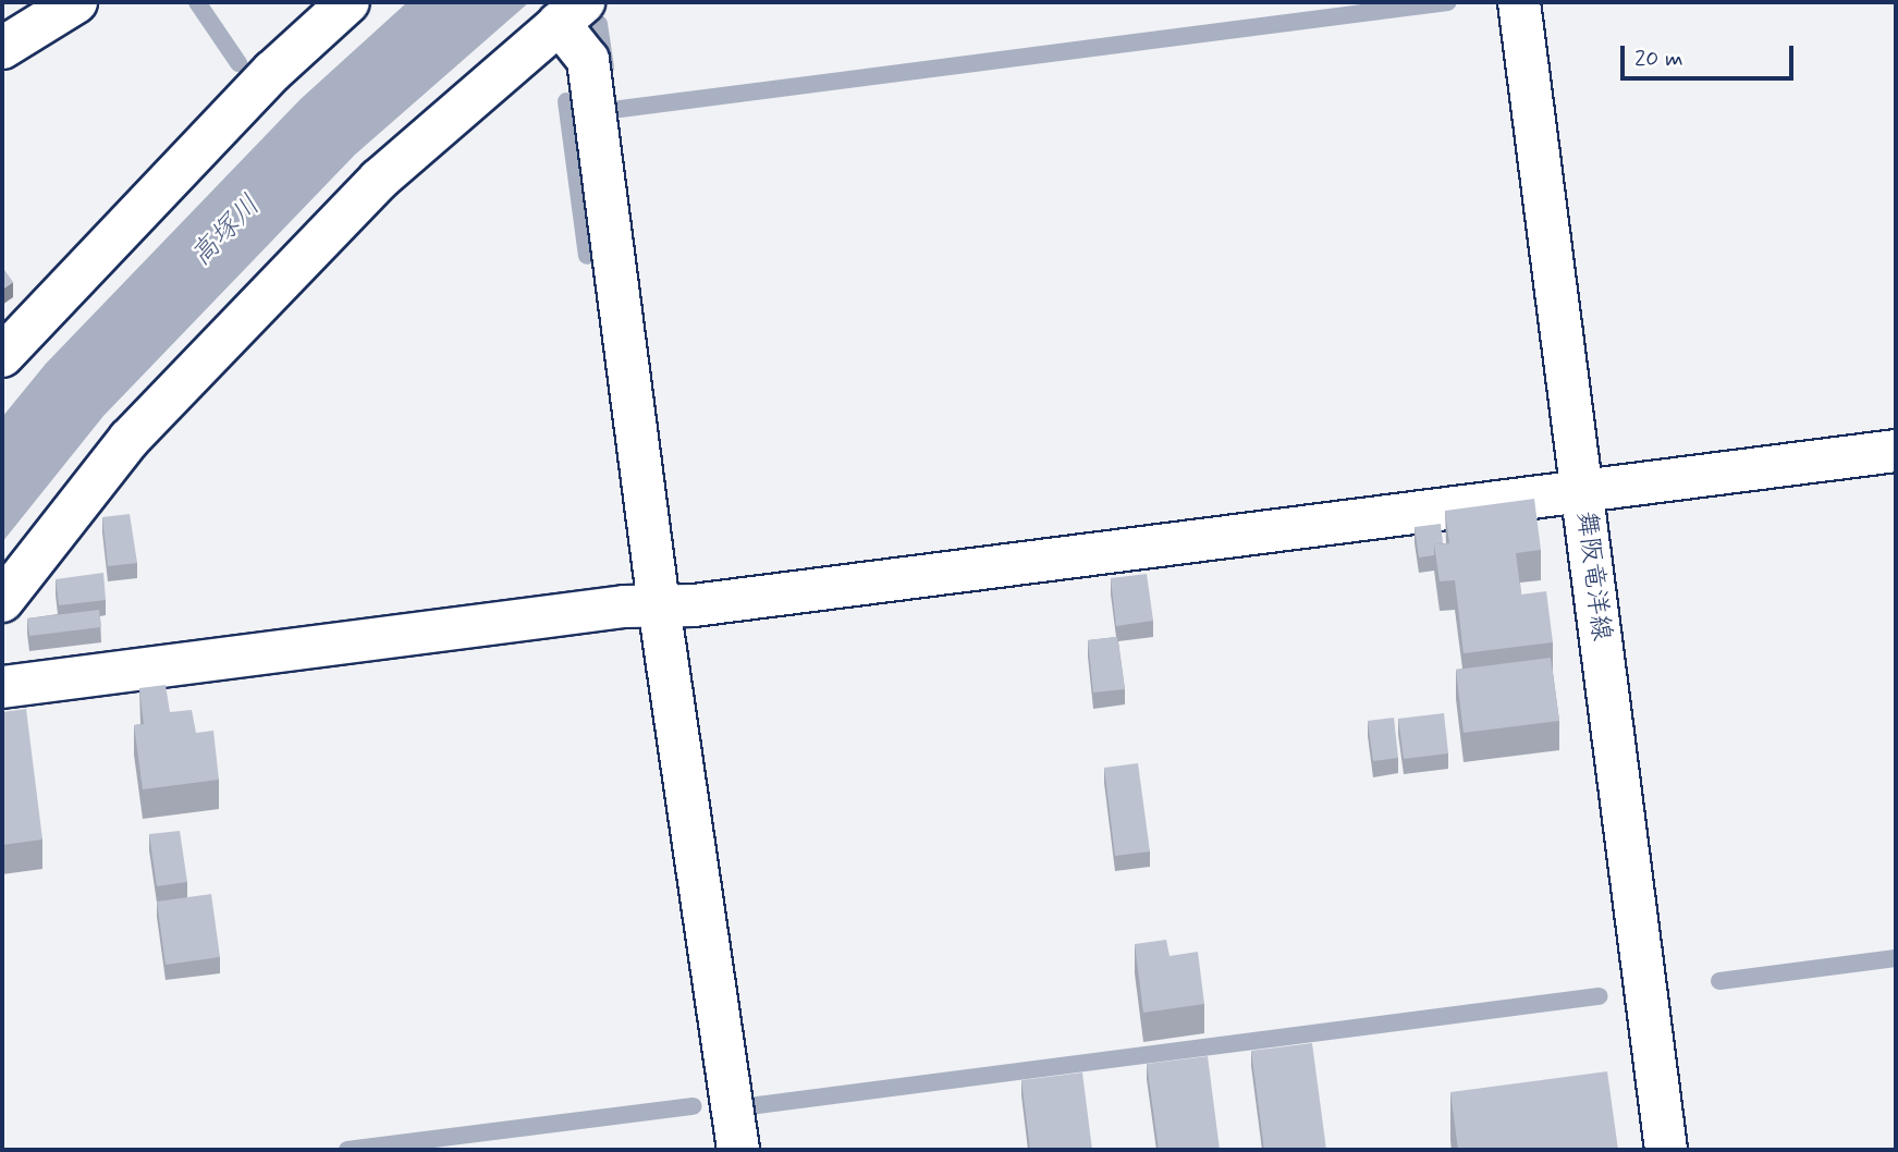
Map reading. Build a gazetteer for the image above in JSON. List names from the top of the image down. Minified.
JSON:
{"streets":{"street":["舞阪竜洋線"]},"water":["高塚川"],"scale_bar":"20 m"}
